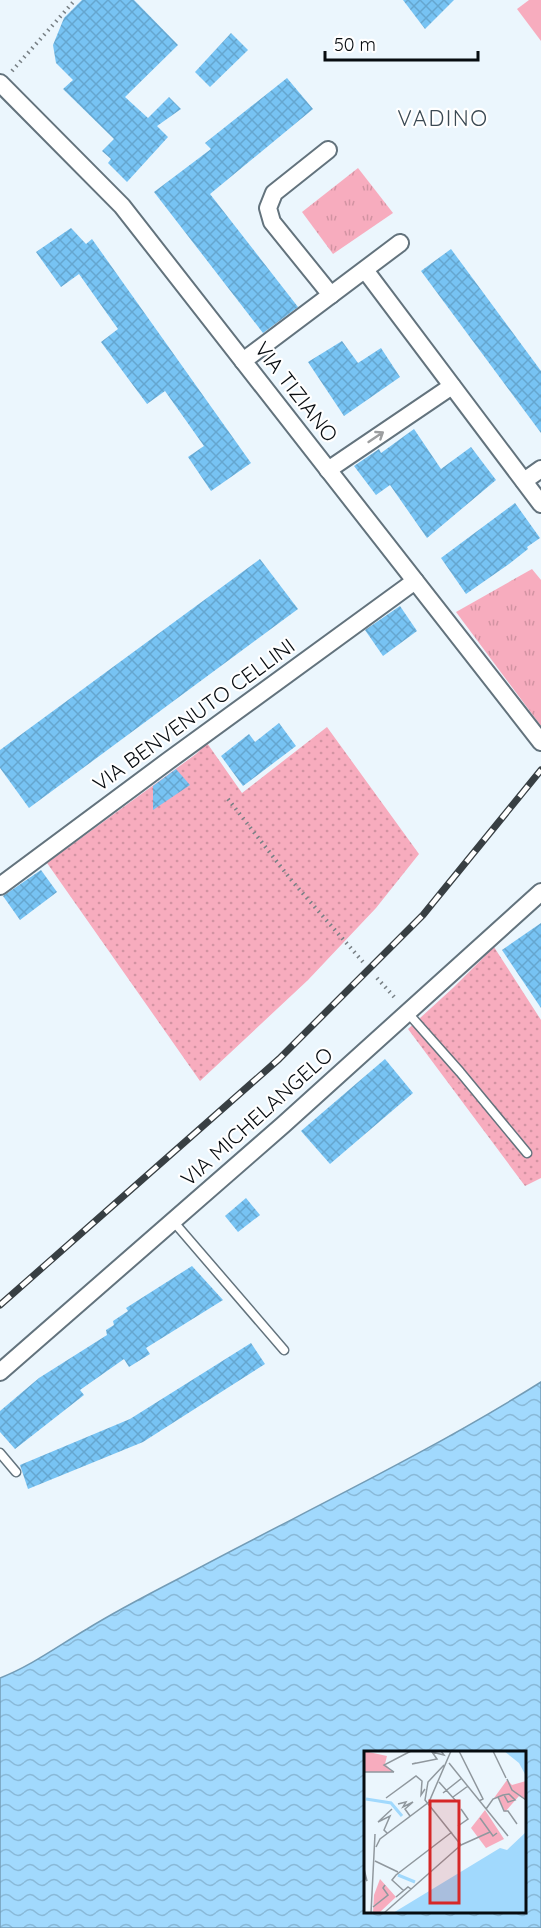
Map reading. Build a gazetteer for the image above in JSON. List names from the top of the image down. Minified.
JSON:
{"streets":{"street":["VIA TIZIANO","VIA BENVENUTO CELLINI","VIA MICHELANGELO"]},"crossings":[["VIA TIZIANO","VIA BENVENUTO CELLINI"]],"districts":["VADINO"],"scale_bar":"50 m"}
